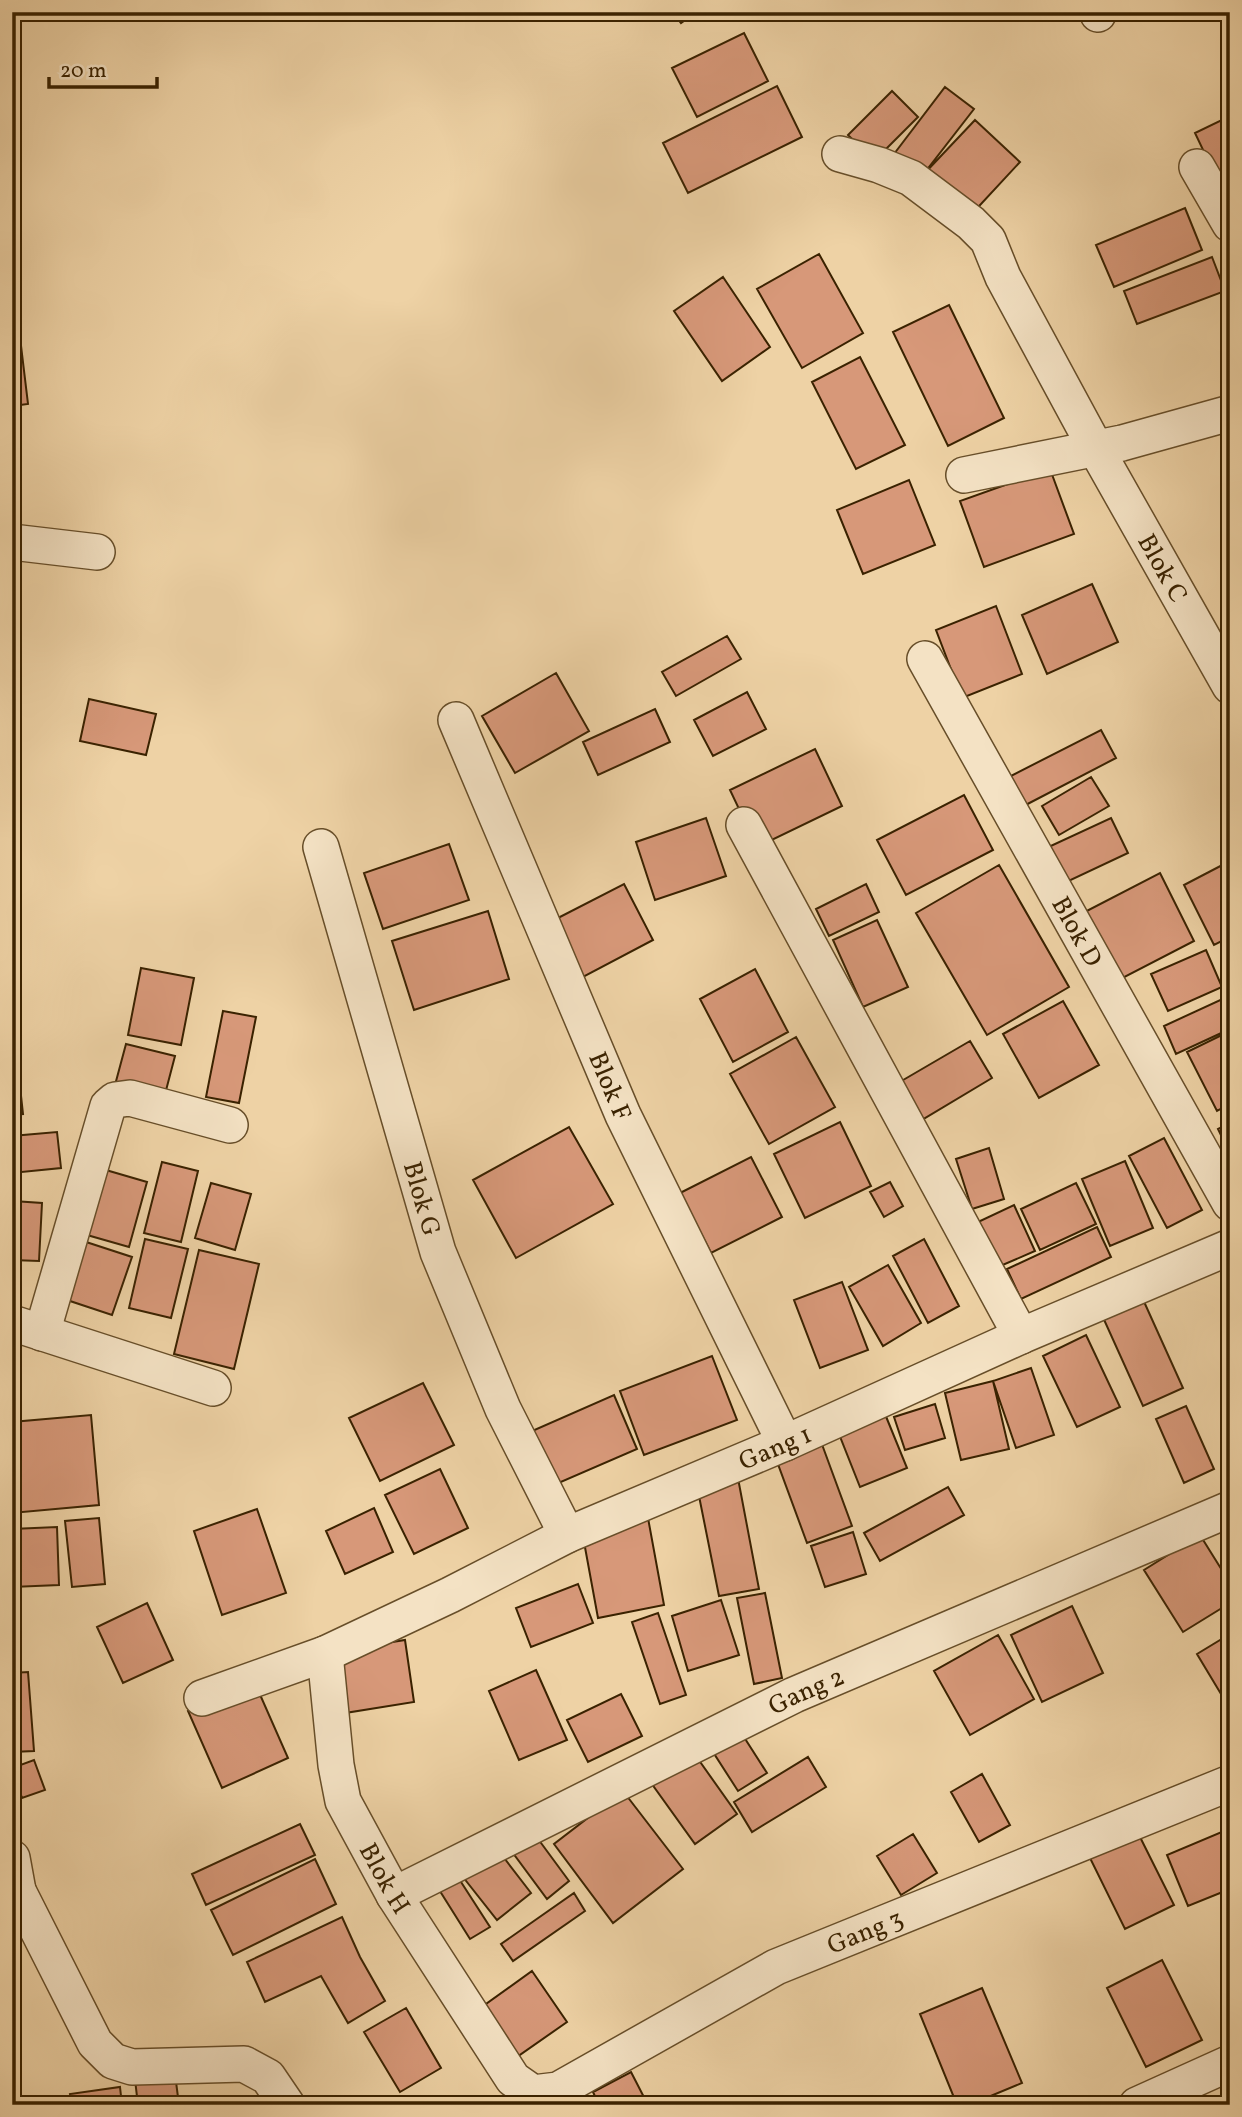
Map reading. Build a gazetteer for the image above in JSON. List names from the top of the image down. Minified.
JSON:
{"streets":{"street":["Blok C","Blok D","Blok F","Blok G","Gang 1","Gang 2","Blok H","Gang 3"]},"crossings":[["Blok F","Gang 1"],["Blok G","Gang 1"],["Gang 1","Blok H"],["Gang 2","Blok H"],["Blok H","Gang 3"]],"scale_bar":"20 m"}
